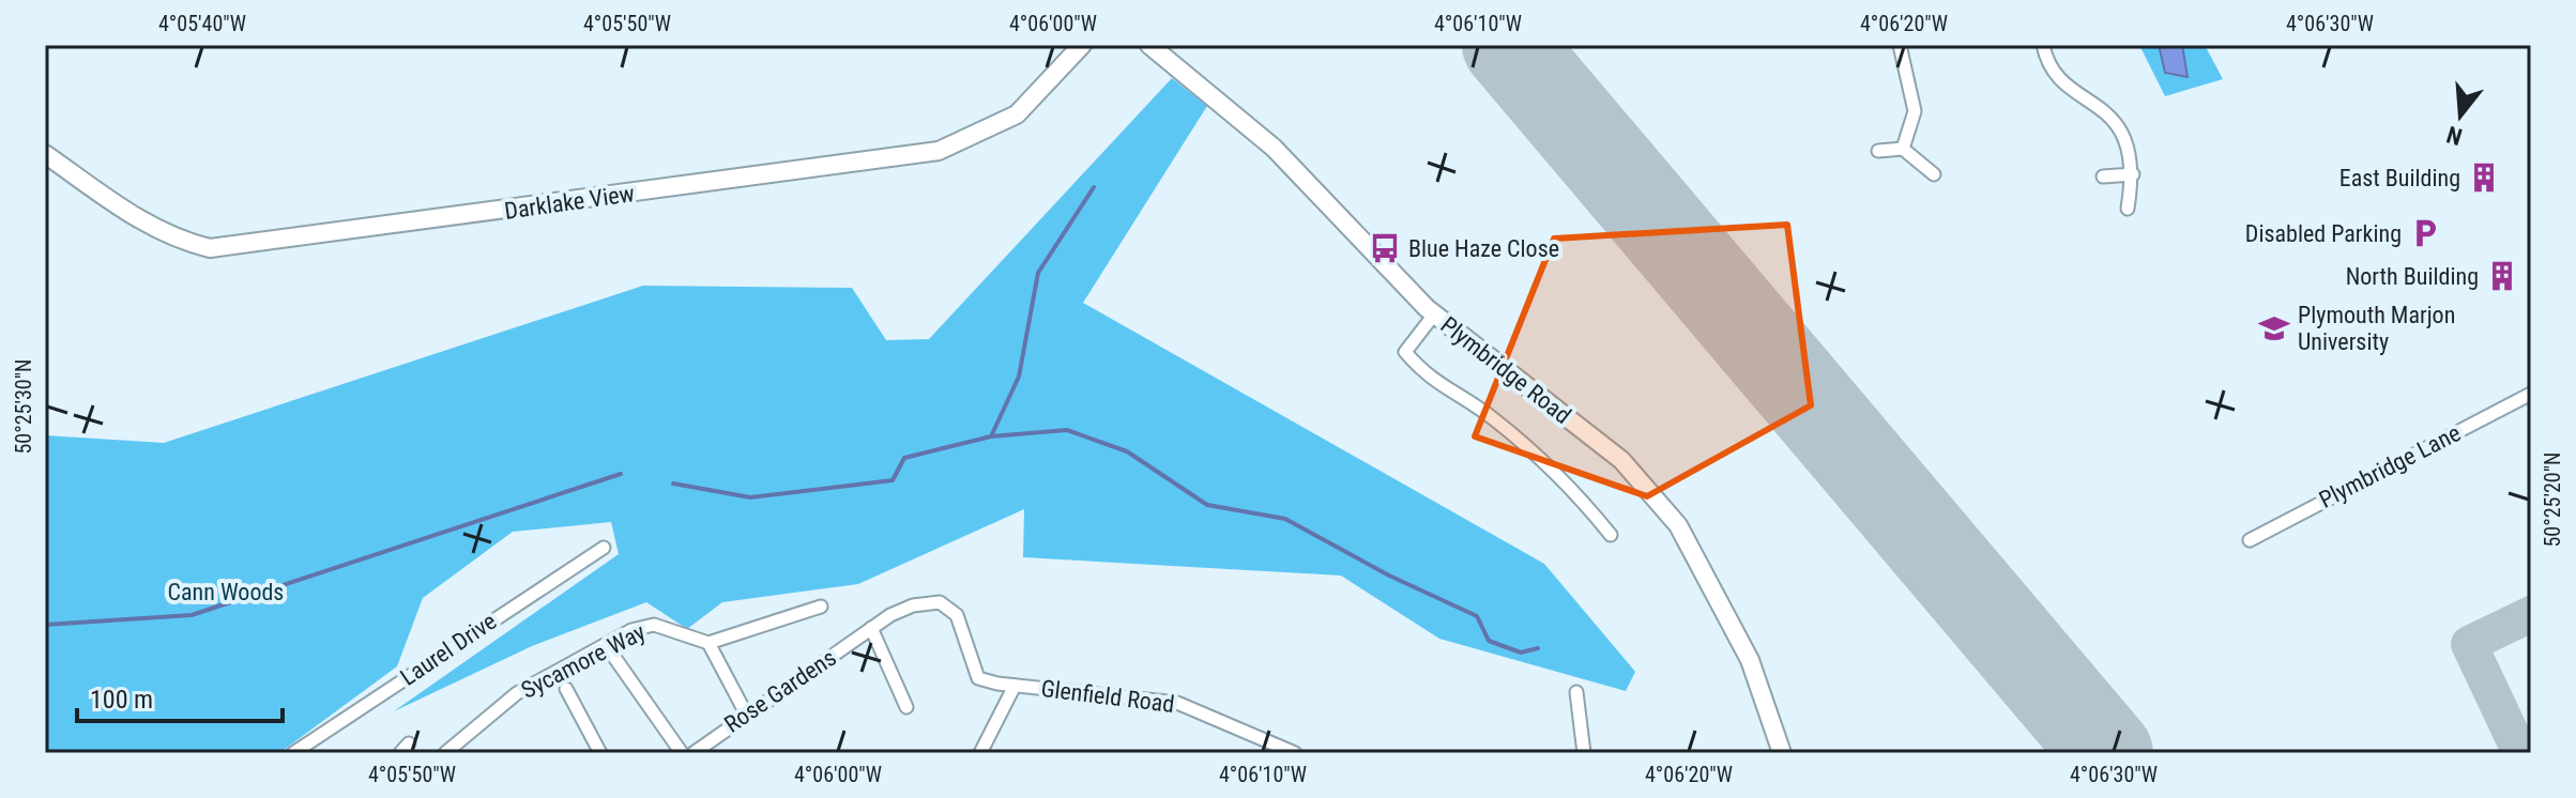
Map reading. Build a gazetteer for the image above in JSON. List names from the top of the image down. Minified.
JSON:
{"streets":{"street":["Darklake View","Plymbridge Road","Plymbridge Lane","Laurel Drive","Sycamore Way","Rose Gardens","Glenfield Road"]},"crossings":[["Rose Gardens","Glenfield Road"]],"parks":["Cann Woods"],"places":{"building":["East Building","North Building"],"parking":["Disabled Parking"],"bus stop":["Blue Haze Close"],"school or university":["Plymouth Marjon University"]},"scale_bar":"100 m","north":"bottom","coordinates":["4°05'40\"W","4°05'50\"W","4°06'00\"W","4°06'10\"W","4°06'20\"W","4°06'30\"W","50°25'30\"N","50°25'20\"N"]}
